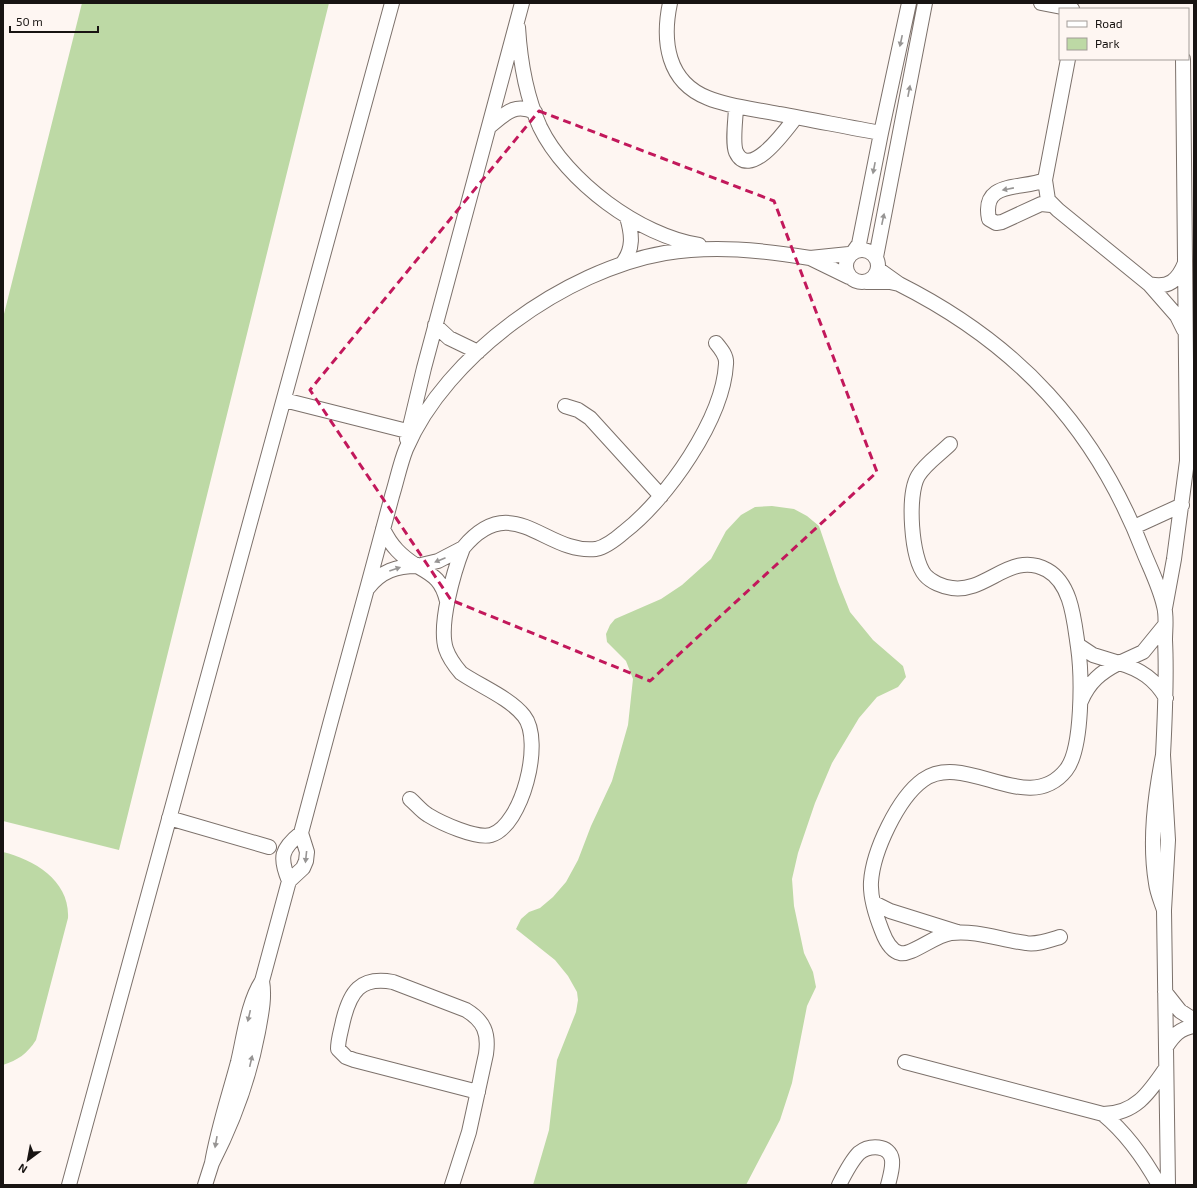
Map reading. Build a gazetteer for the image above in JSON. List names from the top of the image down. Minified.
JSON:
{"legend":["Road","Park"],"scale_bar":"50 m","north":"bottom left"}
